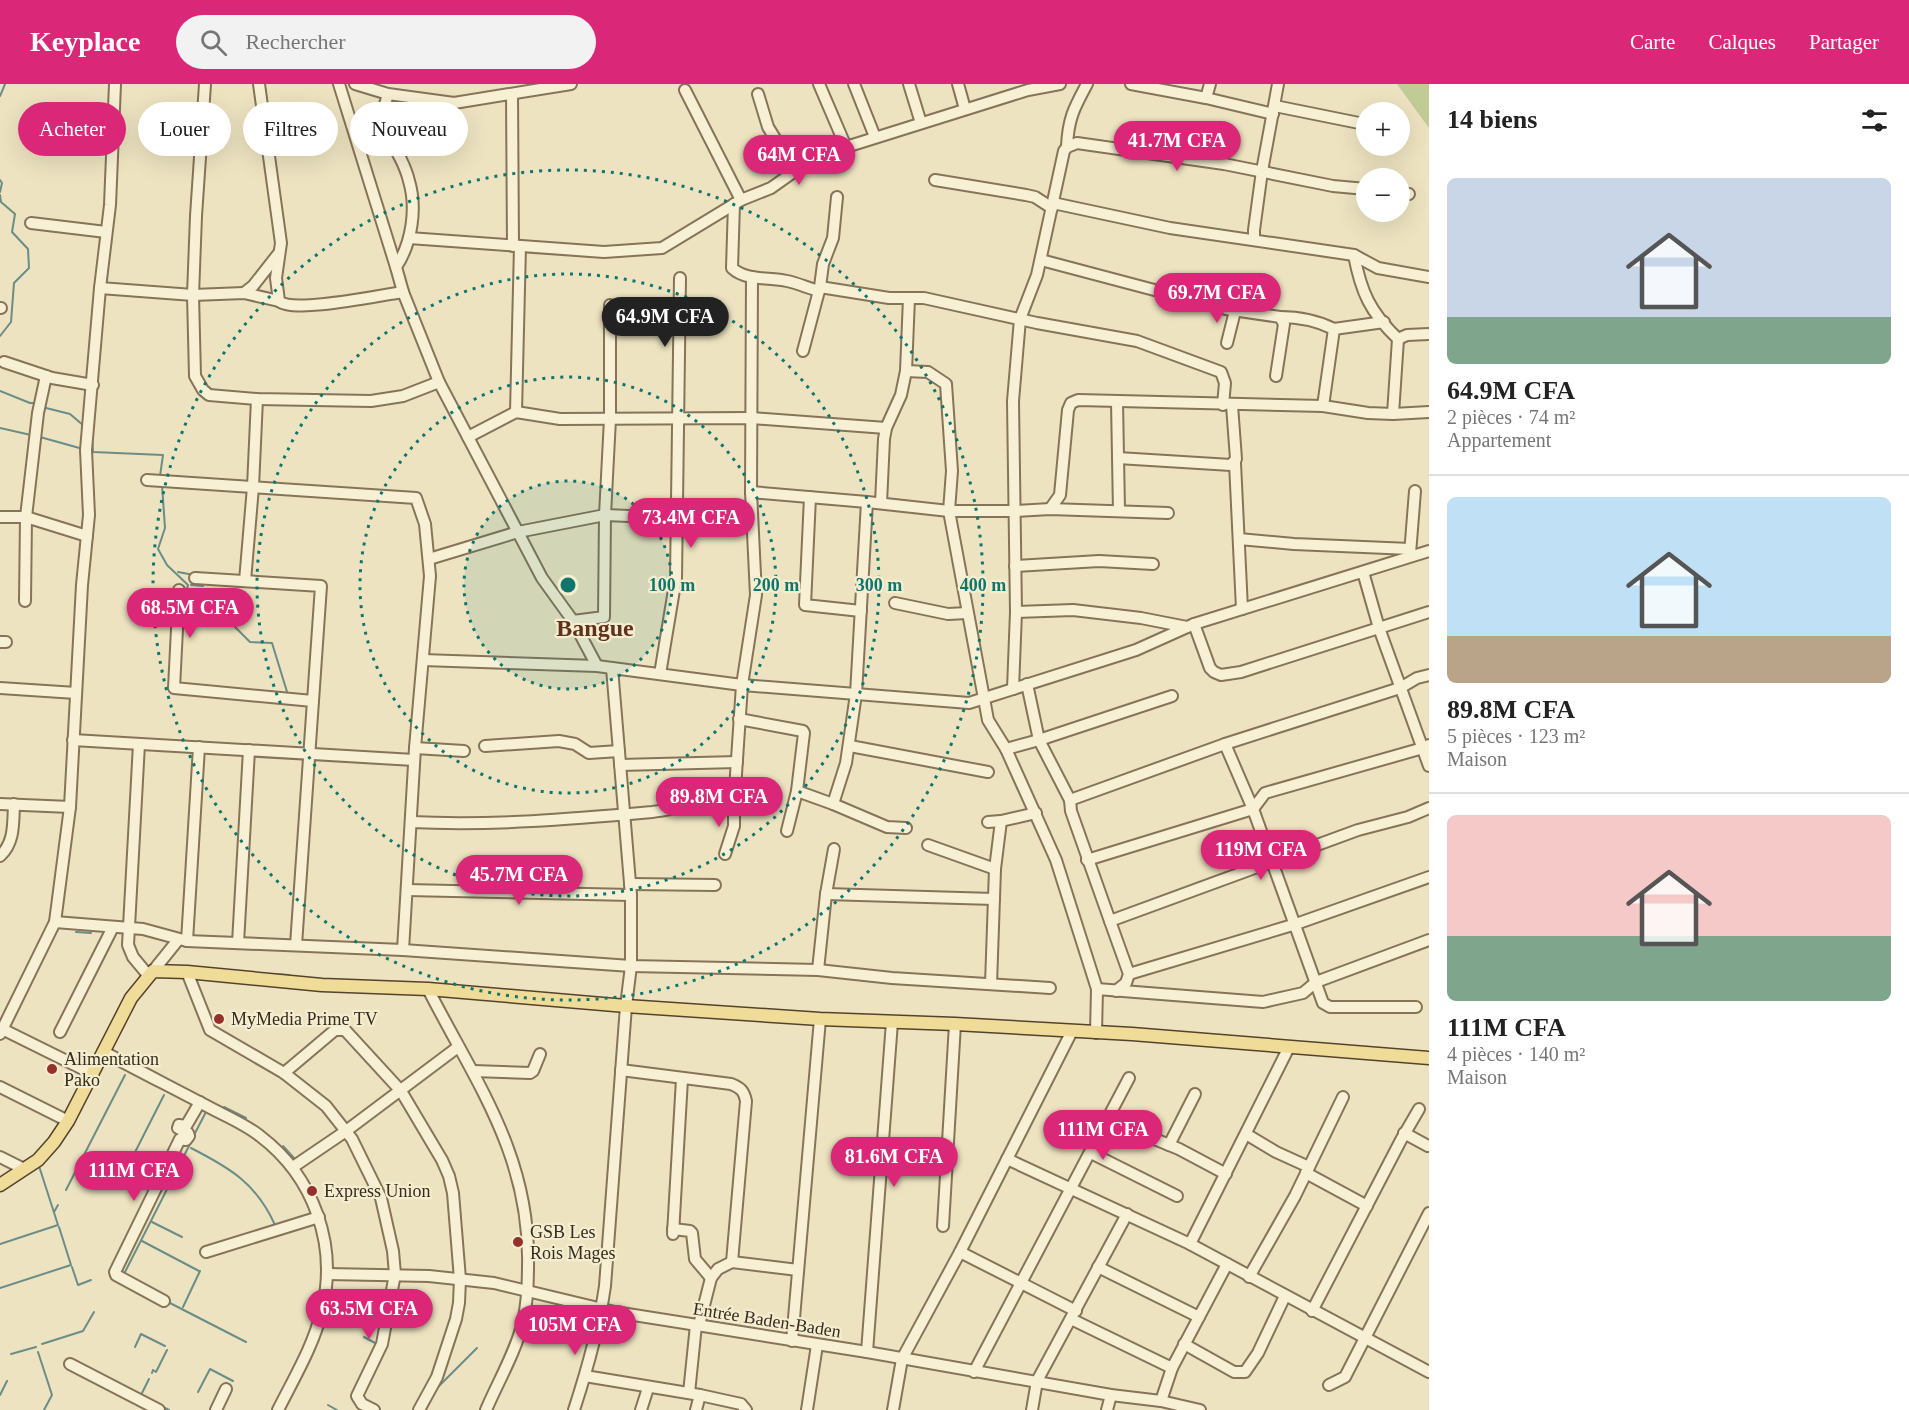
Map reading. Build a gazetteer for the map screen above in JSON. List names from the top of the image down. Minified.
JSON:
{"streets":{"street":["Entrée Baden-Baden"]},"districts":["Bangue"],"places":["MyMedia Prime TV","Alimentation Pako","Express Union","GSB Les Rois Mages"],"page":{"header":"Keyplace","search":"Rechercher","nav":["Carte","Calques","Partager"],"heading":"14 biens","map_buttons":["+","−"],"chip":["Acheter","Louer","Filtres","Nouveau"],"price":["41.7M CFA","64M CFA","69.7M CFA","64.9M CFA","73.4M CFA","68.5M CFA","89.8M CFA","119M CFA","45.7M CFA","111M CFA","81.6M CFA","111M CFA","63.5M CFA","105M CFA"],"list":[{"name":"64.9M CFA","note":"2 pièces · 74 m² · Appartement"},{"name":"89.8M CFA","note":"5 pièces · 123 m² · Maison"},{"name":"111M CFA","note":"4 pièces · 140 m² · Maison"}]},"rings":["100 m","200 m","300 m","400 m"]}
